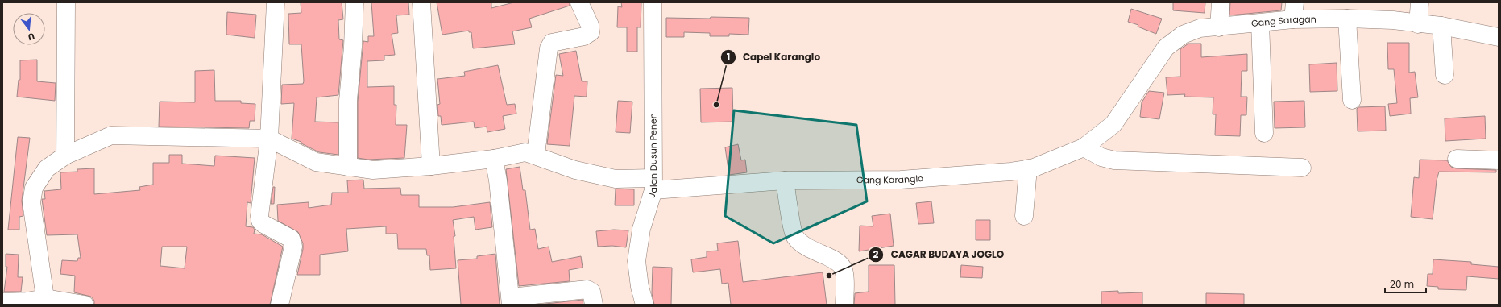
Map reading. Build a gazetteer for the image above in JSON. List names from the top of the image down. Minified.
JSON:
{"streets":{"street":["Gang Saragan","Jalan Dusun Penen","Gang Karanglo"]},"crossings":[["Gang Saragan","Gang Karanglo"],["Jalan Dusun Penen","Gang Karanglo"]],"places":["Capel Karanglo","CAGAR BUDAYA JOGLO"],"scale_bar":"20 m","north":"bottom"}
